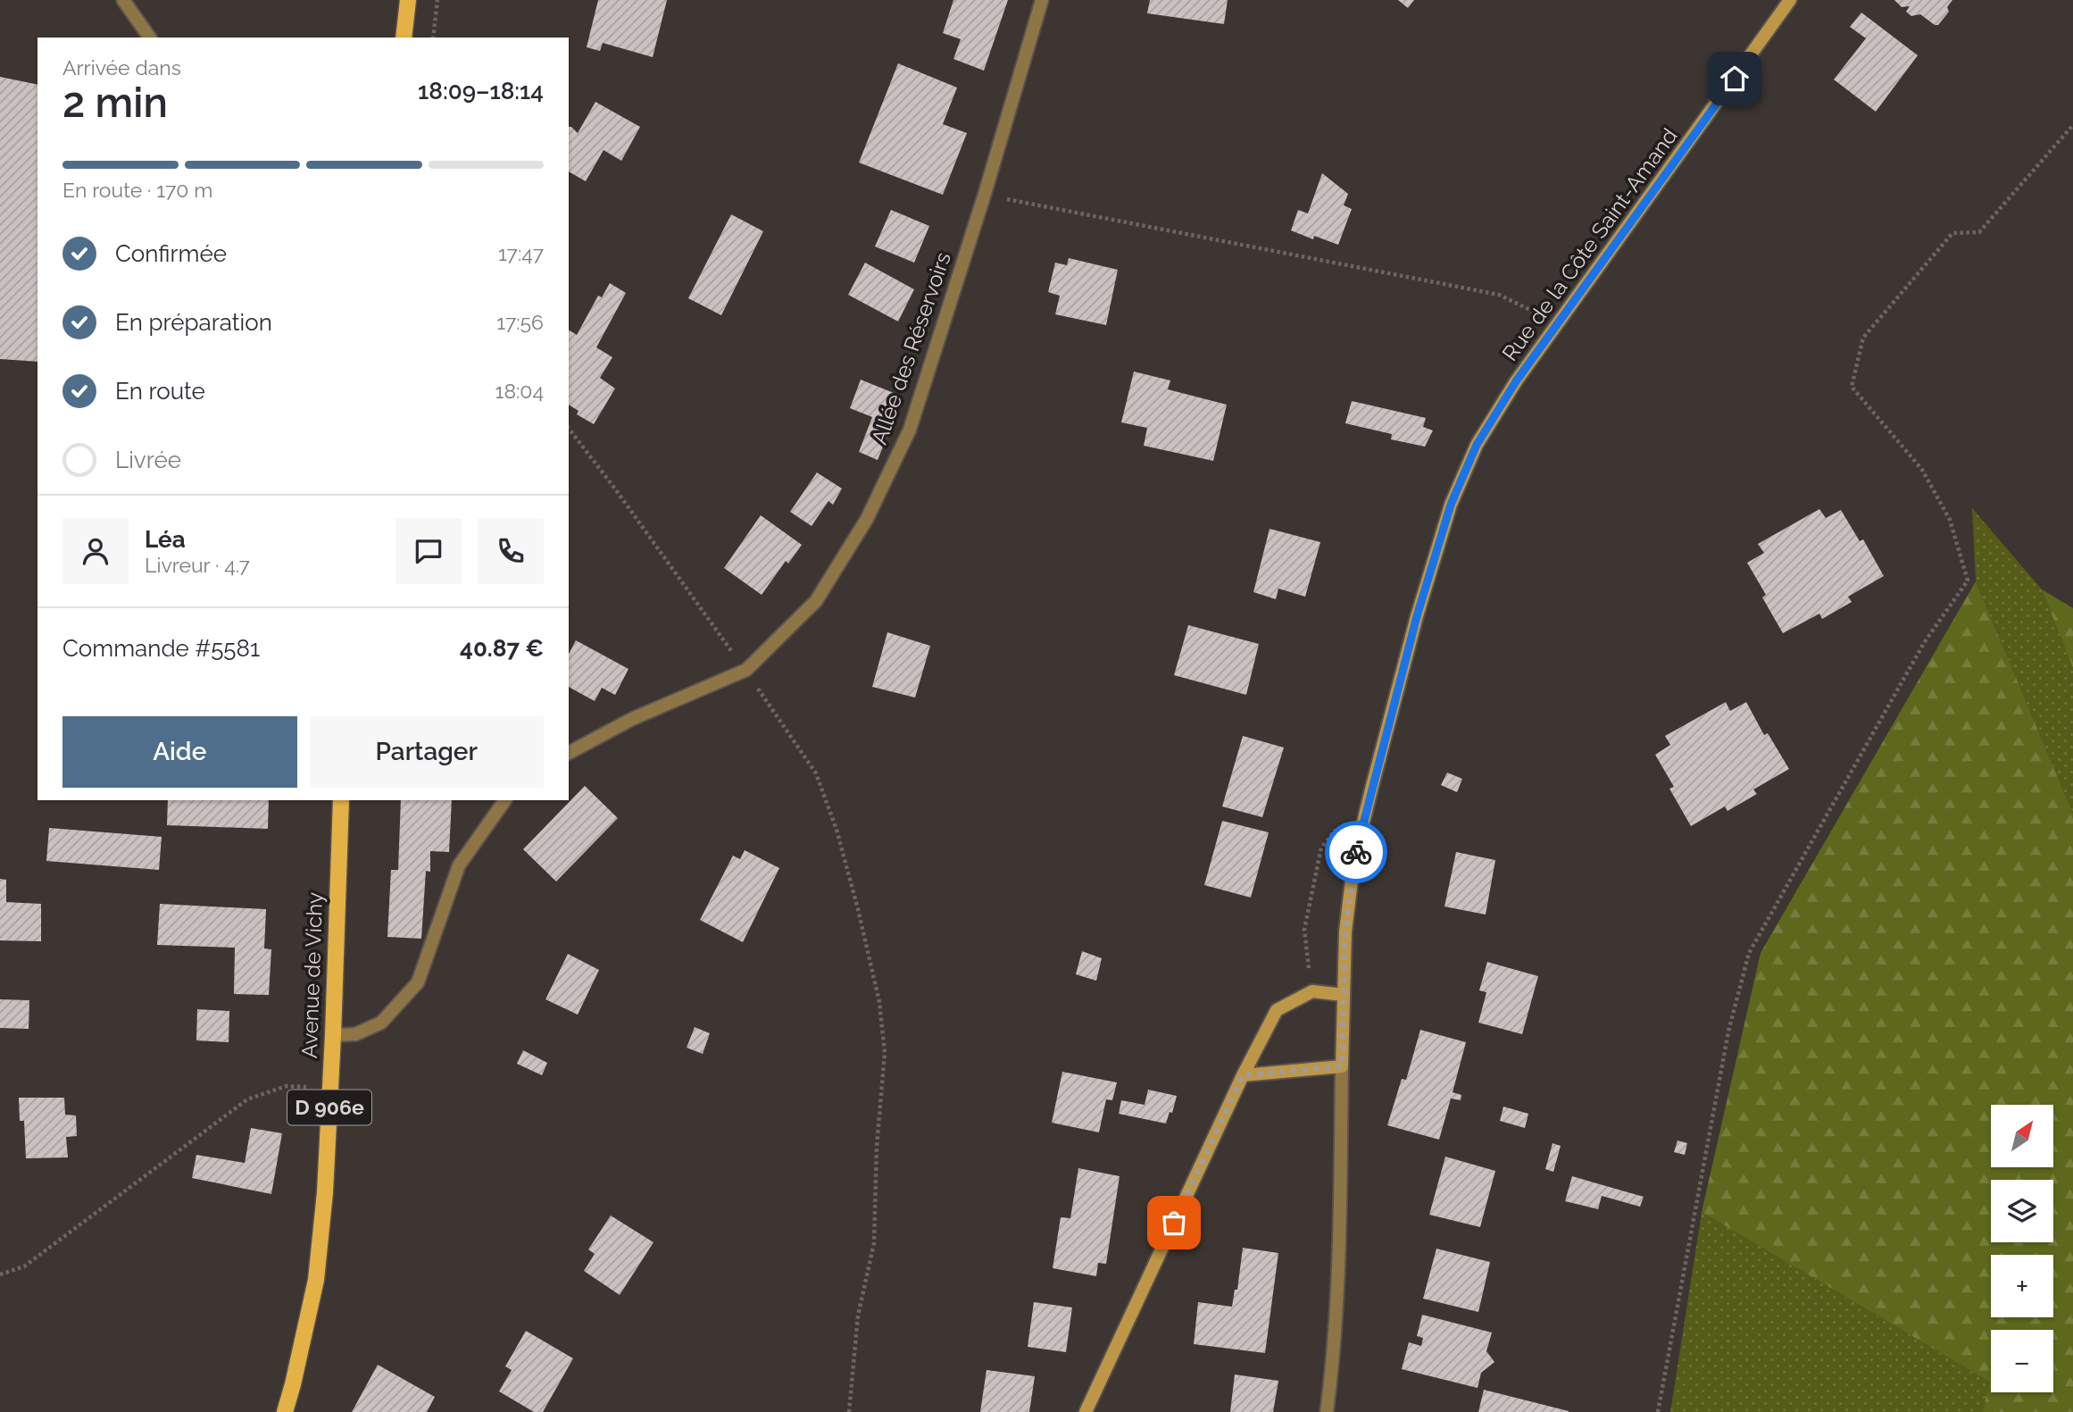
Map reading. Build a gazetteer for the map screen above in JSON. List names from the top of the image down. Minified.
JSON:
{"streets":{"main road":["Rue de la Côte Saint-Amand","Avenue de Vichy","D 906e"],"street":["Allée des Réservoirs"]},"north":"top right","page":{"heading":["2 min","Arrivée dans","18:09–18:14"],"panel":["Léa","Livreur · 4.7","Commande #5581","40.87 €"],"bar":"En route · 170 m","list":[["Confirmée","17:47"],["En préparation","17:56"],["En route","18:04"],"Livrée"],"buttons":["Aide","Partager"],"map_buttons":["+","−"]}}
